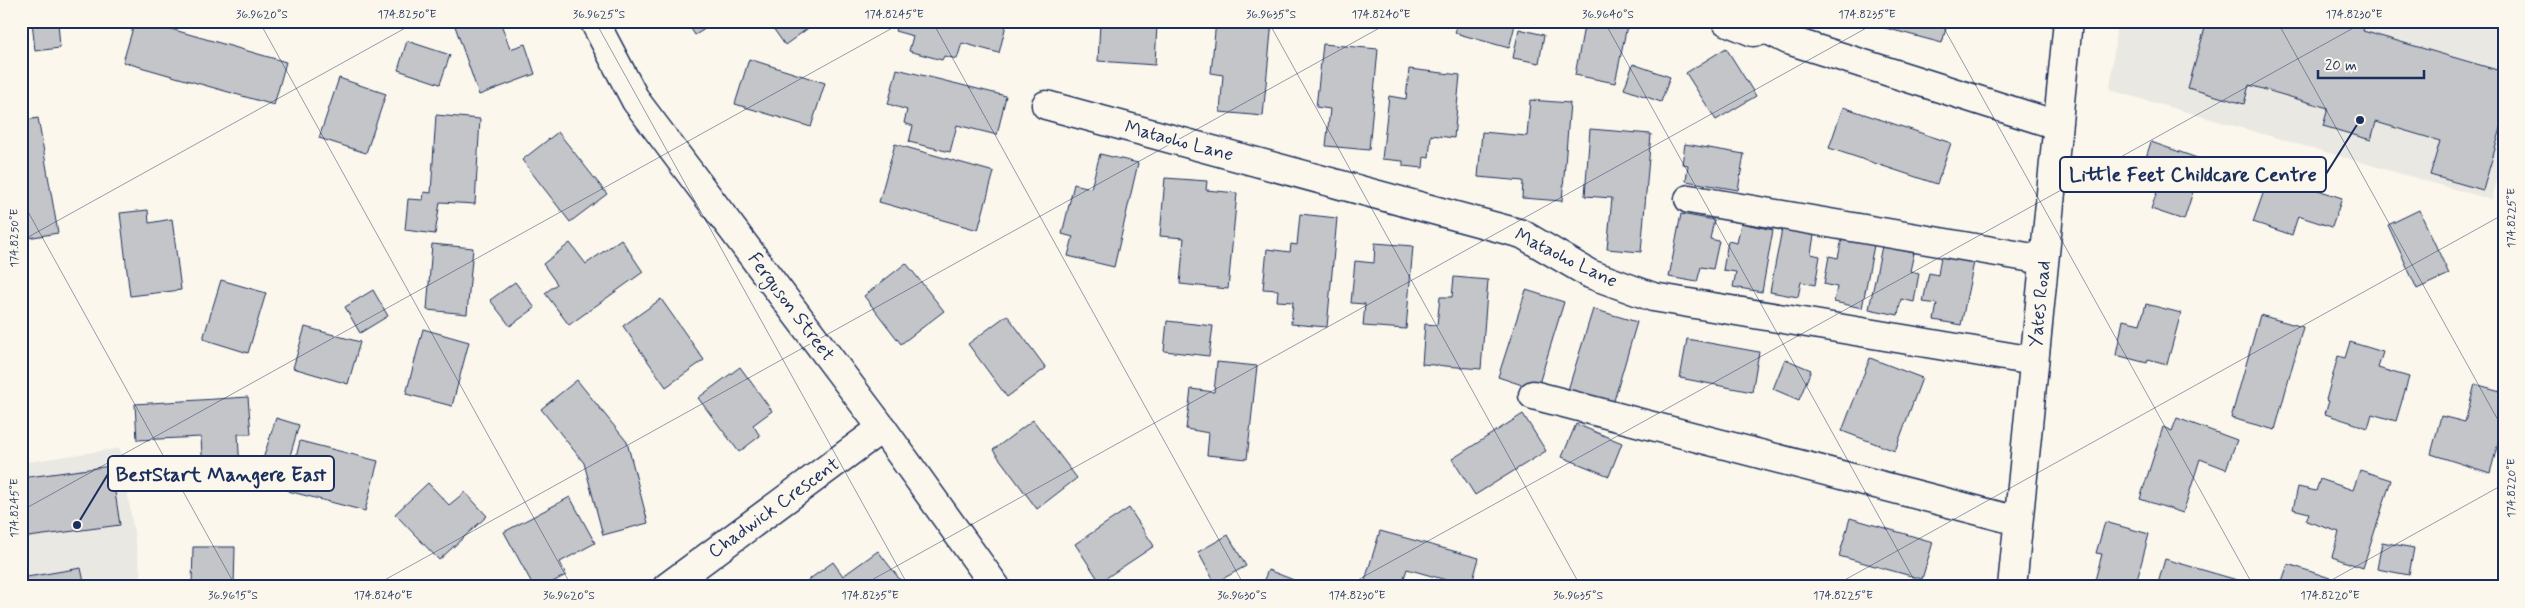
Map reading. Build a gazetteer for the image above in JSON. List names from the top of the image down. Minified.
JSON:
{"streets":{"street":["Mataoho Lane","Yates Road","Ferguson Street","Chadwick Crescent"]},"crossings":[["Mataoho Lane","Yates Road"],["Ferguson Street","Chadwick Crescent"]],"places":["Little Feet Childcare Centre","BestStart Mangere East"],"scale_bar":"20 m","coordinates":["36.9620°S","174.8250°E","36.9625°S","174.8245°E","36.9635°S","174.8240°E","36.9640°S","174.8235°E","174.8230°E","174.8225°E","174.8220°E","36.9615°S","36.9630°S"]}
